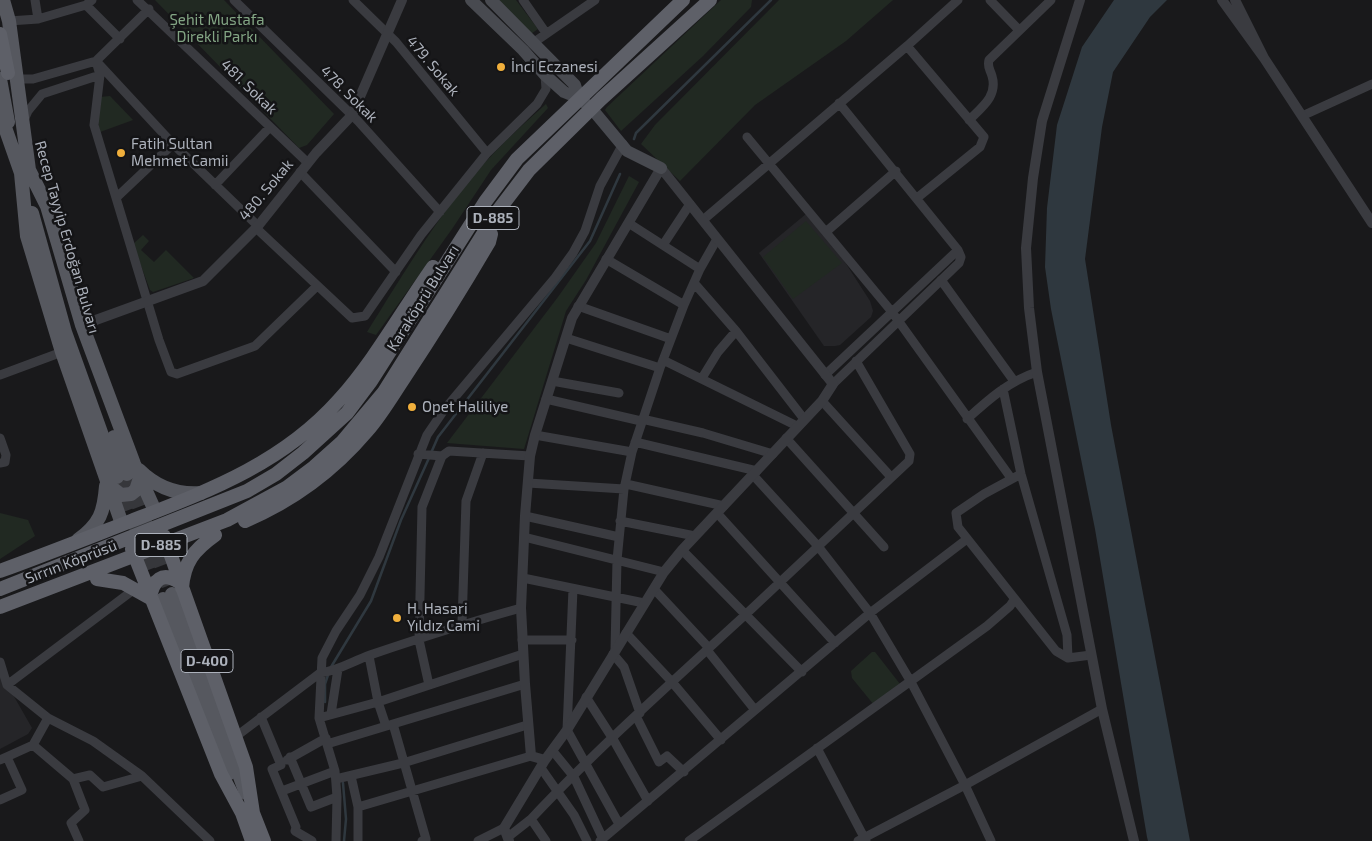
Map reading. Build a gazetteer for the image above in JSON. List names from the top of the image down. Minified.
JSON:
{"streets":{"highway":["D-885","Recep Tayyip Erdoğan Bulvarı","Karaköprü Bulvarı","Sırrın Köprüsü","D-400"],"street":["479. Sokak","481. Sokak","478. Sokak","480. Sokak"]},"crossings":[["479. Sokak","480. Sokak"],["481. Sokak","480. Sokak"],["478. Sokak","480. Sokak"],["Karaköprü Bulvarı","Sırrın Köprüsü"]],"parks":["Şehit Mustafa Direkli Parkı"],"places":["İnci Eczanesi","Fatih Sultan Mehmet Camii","Opet Haliliye","H. Hasari Yıldız Cami"]}
